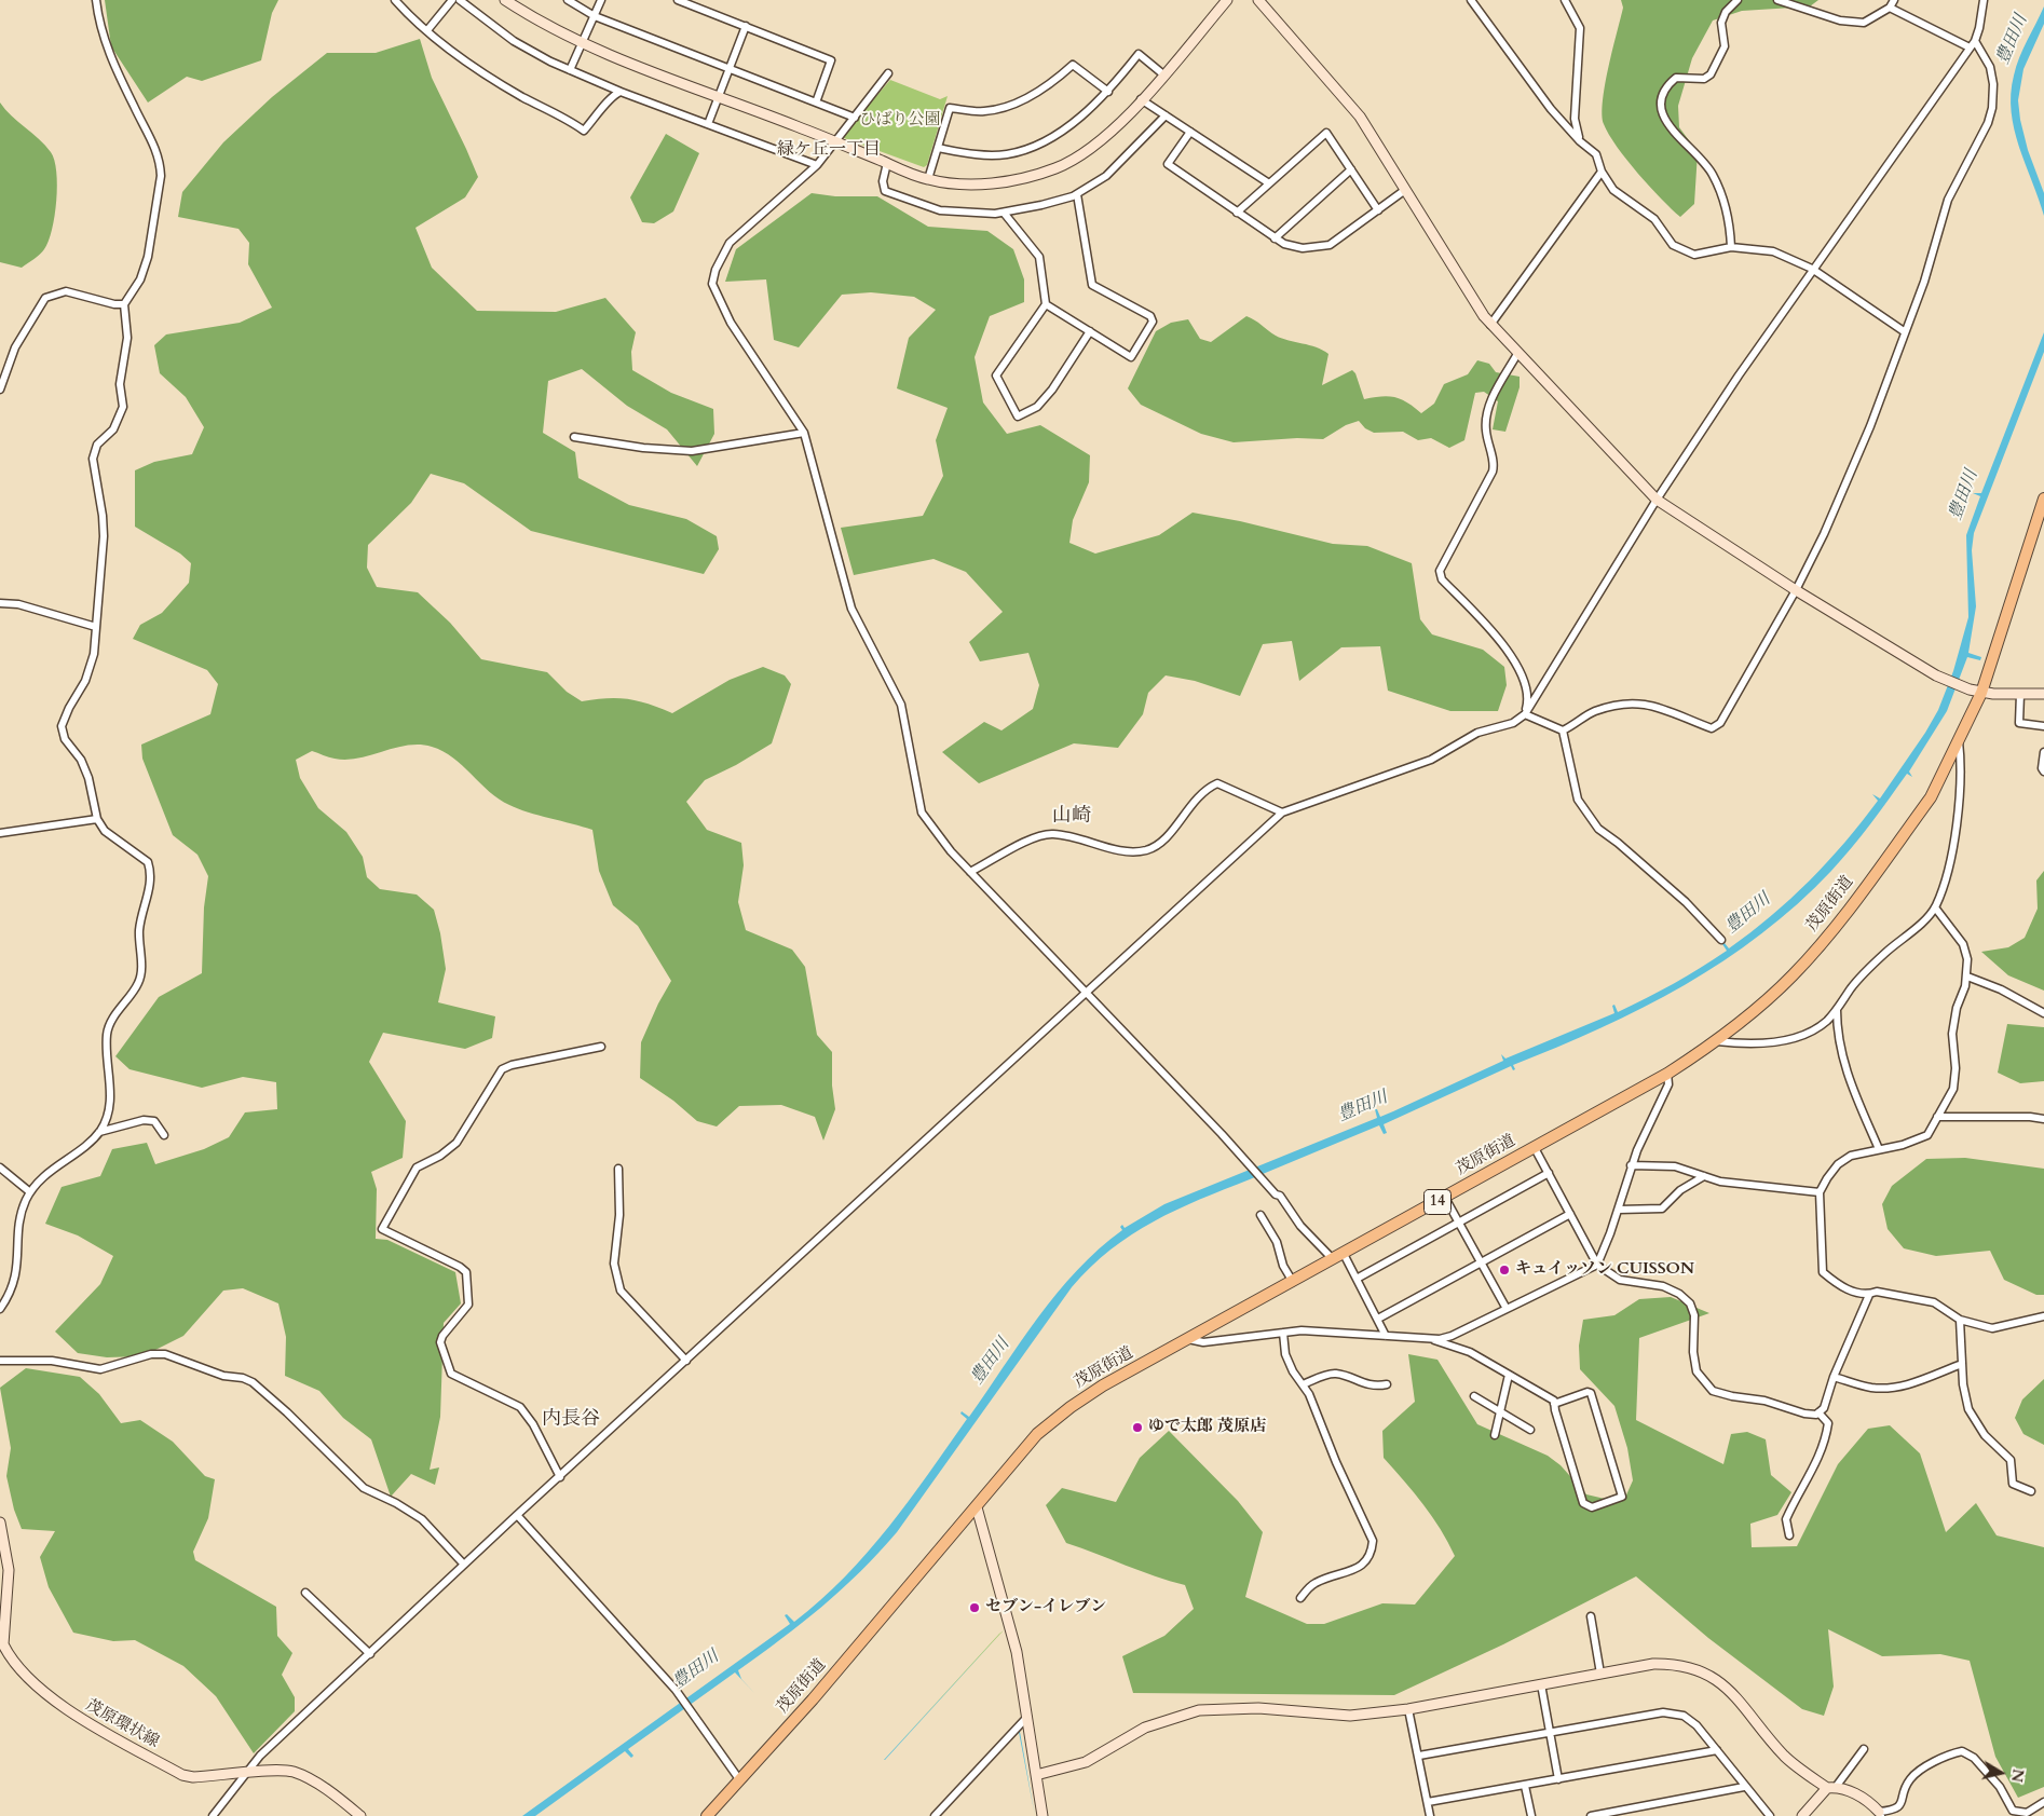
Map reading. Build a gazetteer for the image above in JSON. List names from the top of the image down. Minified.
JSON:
{"streets":{"main road":["茂原街道","14"],"street":["茂原環状線"]},"districts":["緑ケ丘一丁目","山崎","内長谷"],"water":["豊田川"],"parks":["ひばり公園"],"places":["キュイッソン CUISSON","ゆで太郎 茂原店","セブン-イレブン"],"north":"right"}
